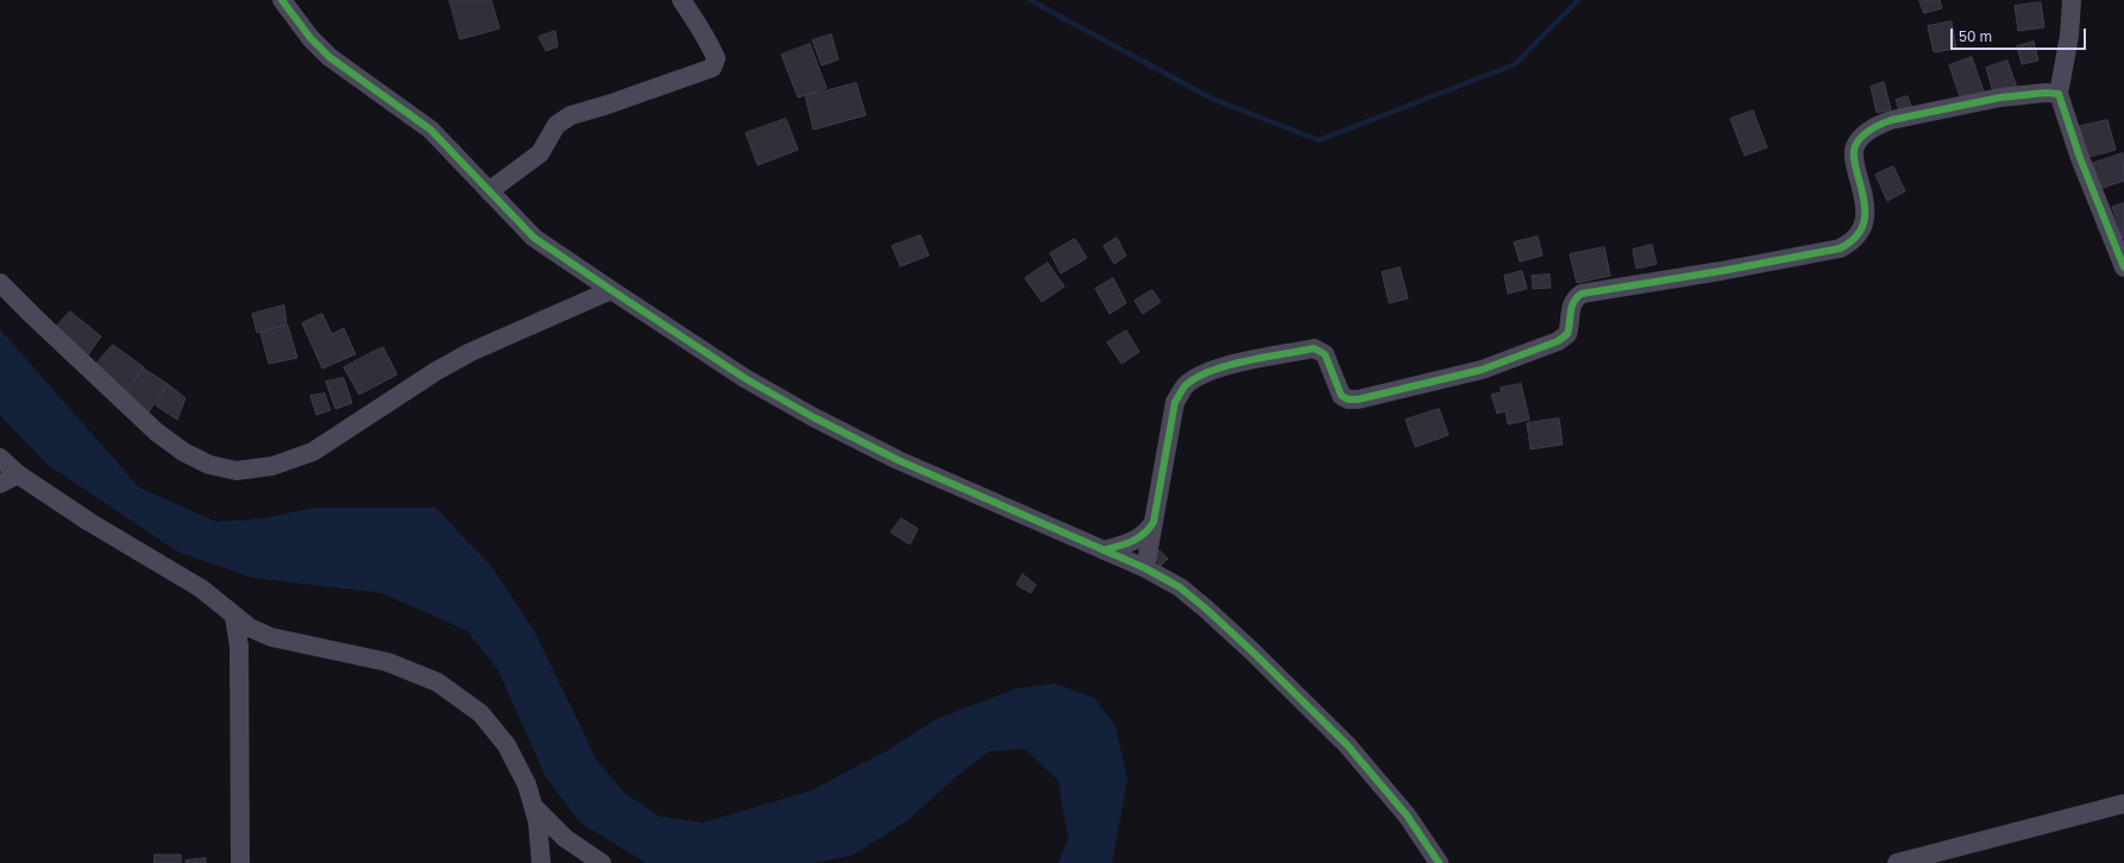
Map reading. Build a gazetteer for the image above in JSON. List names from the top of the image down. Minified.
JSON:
{"scale_bar":"50 m"}
